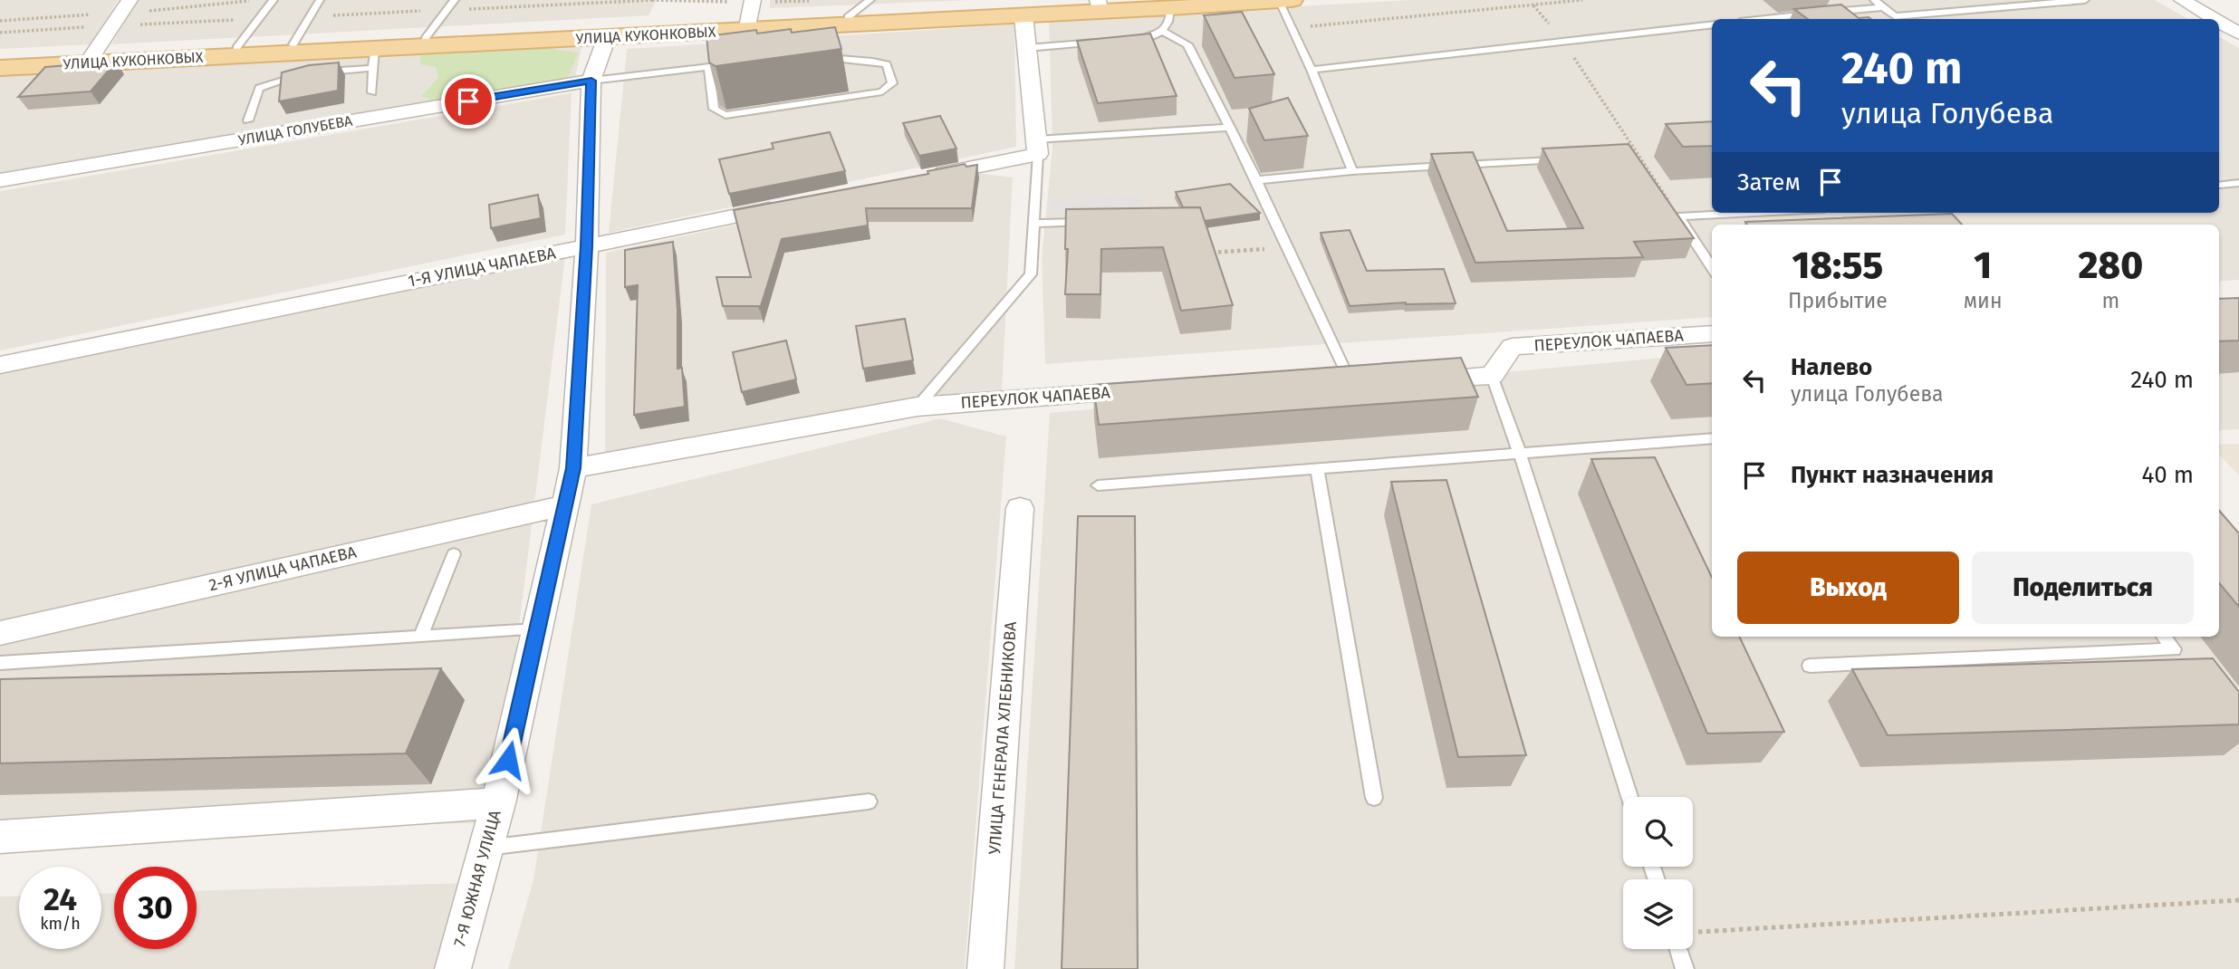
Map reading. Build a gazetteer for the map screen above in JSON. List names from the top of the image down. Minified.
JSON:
{"streets":{"main road":["УЛИЦА КУКОНКОВЫХ"],"street":["УЛИЦА ГОЛУБЕВА","1-Я УЛИЦА ЧАПАЕВА","ПЕРЕУЛОК ЧАПАЕВА","2-Я УЛИЦА ЧАПАЕВА","УЛИЦА ГЕНЕРАЛА ХЛЕБНИКОВА","7-Я ЮЖНАЯ УЛИЦА"]},"crossings":[["УЛИЦА КУКОНКОВЫХ","7-Я ЮЖНАЯ УЛИЦА"],["УЛИЦА ГОЛУБЕВА","7-Я ЮЖНАЯ УЛИЦА"],["1-Я УЛИЦА ЧАПАЕВА","7-Я ЮЖНАЯ УЛИЦА"],["ПЕРЕУЛОК ЧАПАЕВА","7-Я ЮЖНАЯ УЛИЦА"],["2-Я УЛИЦА ЧАПАЕВА","7-Я ЮЖНАЯ УЛИЦА"]],"page":{"turn":["240 m","улица Голубева"],"then":"Затем","eta":["18:55","Прибытие","1","мин","280","m"],"list":[{"name":"Налево","note":"улица Голубева","value":"240 m"},{"name":"Пункт назначения","value":"40 m"}],"buttons":["Выход","Поделиться"],"speed":"24 km/h","limit":"30"}}
